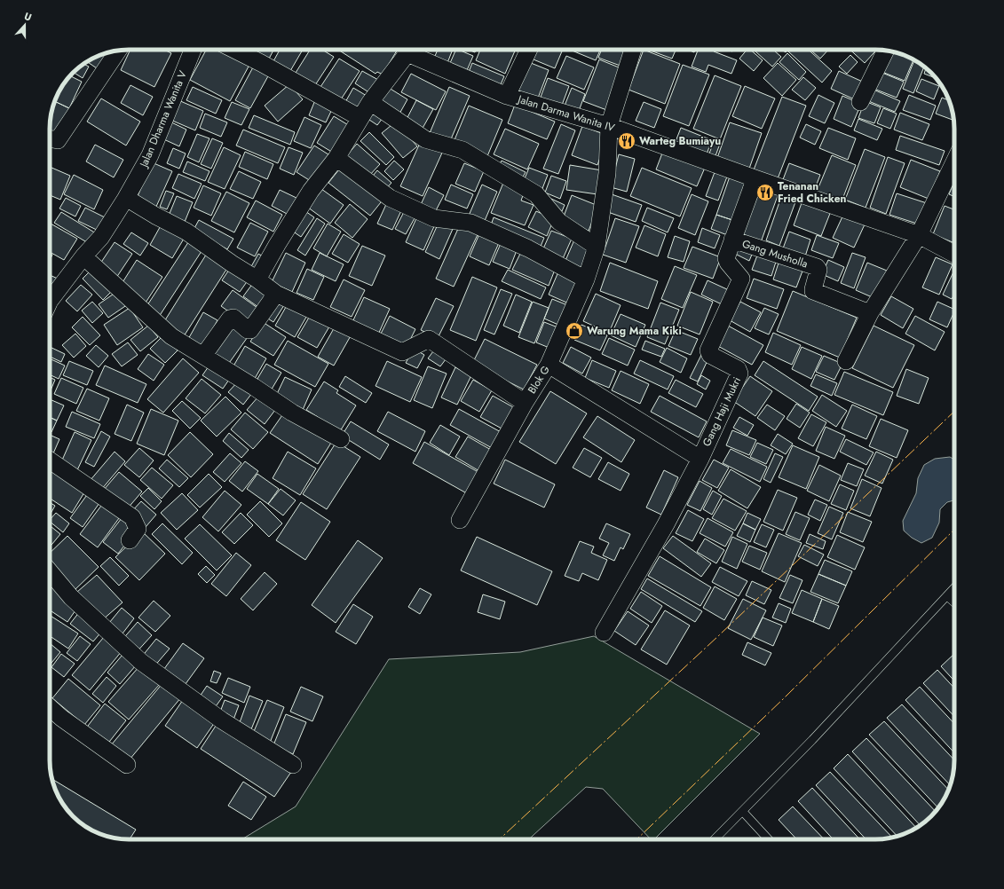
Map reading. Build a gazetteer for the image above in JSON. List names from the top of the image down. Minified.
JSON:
{"streets":{"street":["Jalan Darma Wanita IV","Jalan Dharma Wanita V","Gang Musholla","Blok G","Gang Haji Mukri"]},"crossings":[["Jalan Darma Wanita IV","Blok G"],["Jalan Darma Wanita IV","Gang Haji Mukri"],["Gang Musholla","Gang Haji Mukri"],["Blok G","Gang Haji Mukri"]],"places":{"restaurant":["Warteg Bumiayu","Tenanan Fried Chicken"],"shop":["Warung Mama Kiki"]},"north":"top"}
